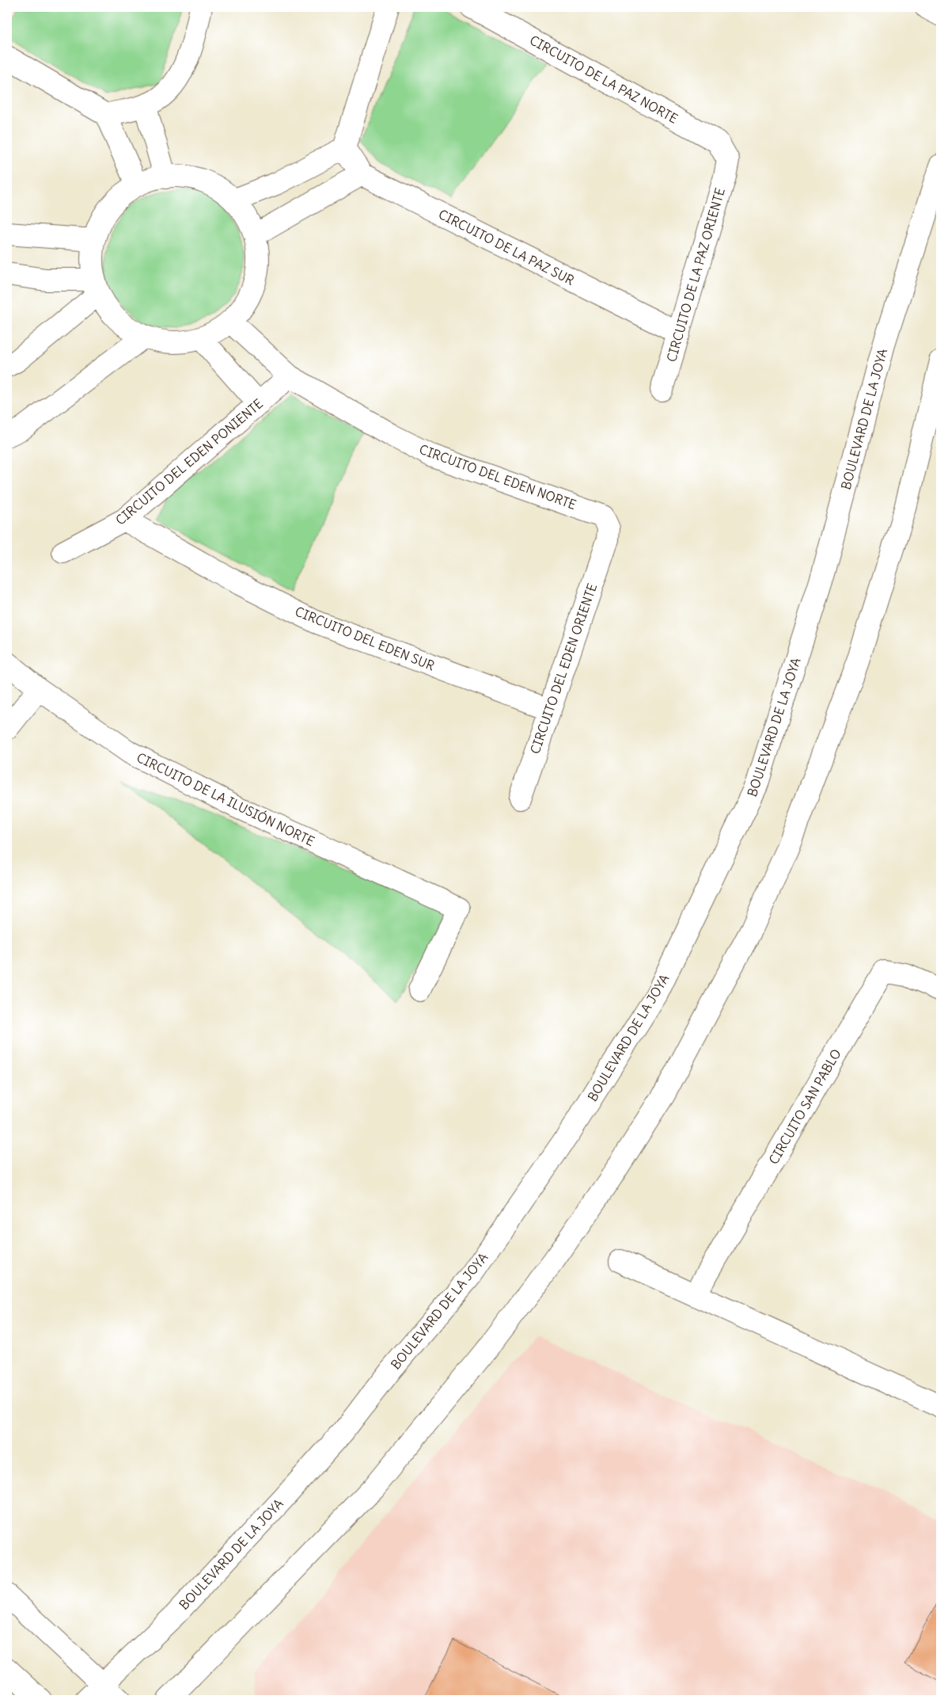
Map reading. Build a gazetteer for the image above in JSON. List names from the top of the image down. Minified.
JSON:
{"streets":{"street":["CIRCUITO DE LA PAZ NORTE","CIRCUITO DE LA PAZ SUR","CIRCUITO DE LA PAZ ORIENTE","BOULEVARD DE LA JOYA","CIRCUITO DEL EDEN PONIENTE","CIRCUITO DEL EDEN NORTE","CIRCUITO DEL EDEN SUR","CIRCUITO DEL EDEN ORIENTE","CIRCUITO DE LA ILUSIÓN NORTE","CIRCUITO SAN PABLO"]},"crossings":[["CIRCUITO DE LA PAZ NORTE","CIRCUITO DE LA PAZ ORIENTE"],["CIRCUITO DE LA PAZ SUR","CIRCUITO DE LA PAZ ORIENTE"],["CIRCUITO DEL EDEN PONIENTE","CIRCUITO DEL EDEN NORTE"],["CIRCUITO DEL EDEN PONIENTE","CIRCUITO DEL EDEN SUR"],["CIRCUITO DEL EDEN NORTE","CIRCUITO DEL EDEN ORIENTE"],["CIRCUITO DEL EDEN SUR","CIRCUITO DEL EDEN ORIENTE"]]}
